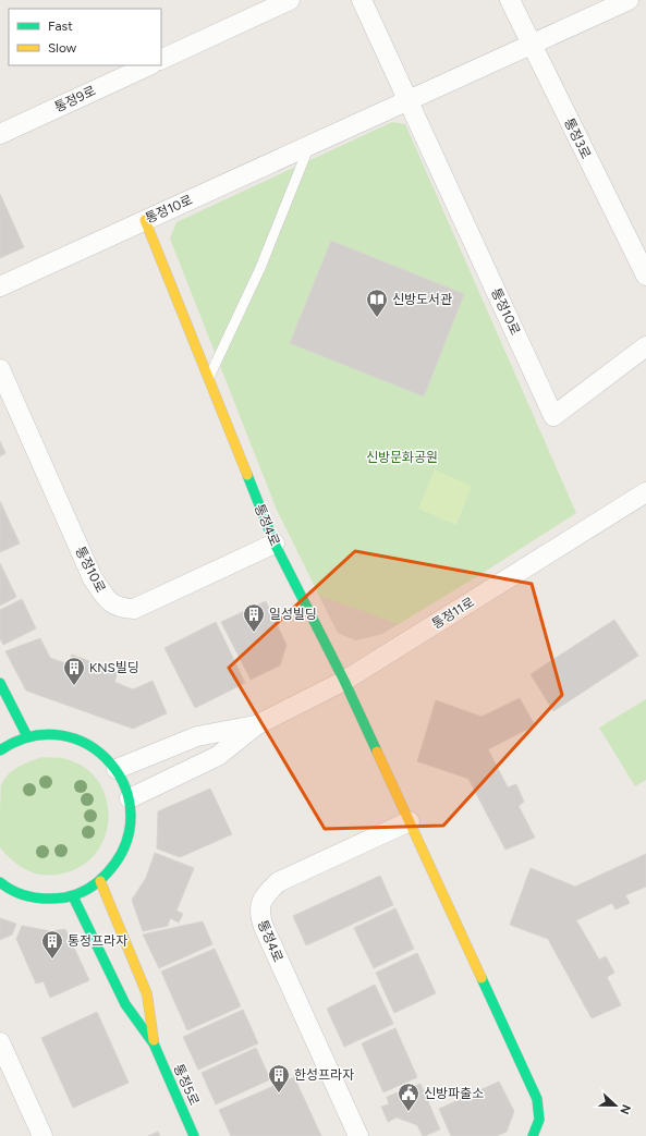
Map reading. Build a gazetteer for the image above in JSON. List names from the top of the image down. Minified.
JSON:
{"streets":{"street":["통정9로","통정3로","통정10로","통정4로","통정11로","통정5로"]},"crossings":[["통정3로","통정10로"],["통정10로","통정4로"],["통정4로","통정11로"]],"parks":["신방문화공원"],"places":{"library":["신방도서관"],"building":["일성빌딩","KNS빌딩","통정프라자","한성프라자"],"public building":["신방파출소"]},"legend":["Fast","Slow"],"north":"right"}
